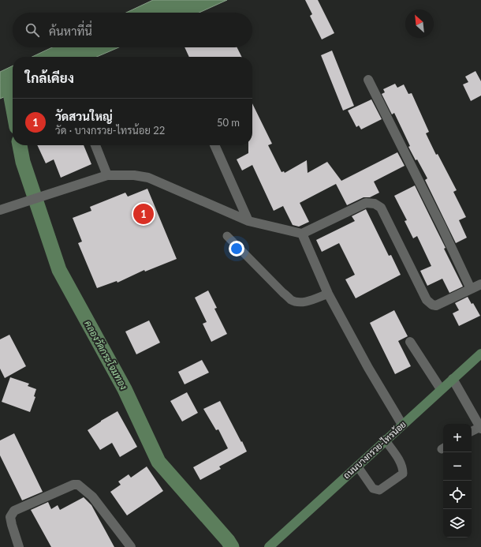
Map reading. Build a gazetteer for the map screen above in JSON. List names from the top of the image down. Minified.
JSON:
{"streets":{"main road":["ถนนบางกรวย-ไทรน้อย"]},"water":["คลองวัดกระโจมทอง"],"north":"top left","page":{"search":"ค้นหาที่นี่","heading":"ใกล้เคียง","list":[{"mark":"1","name":"วัดสวนใหญ่","note":"วัด · บางกรวย-ไทรน้อย 22","value":"50 m"}],"pins":"1","map_buttons":["+","−"]}}
